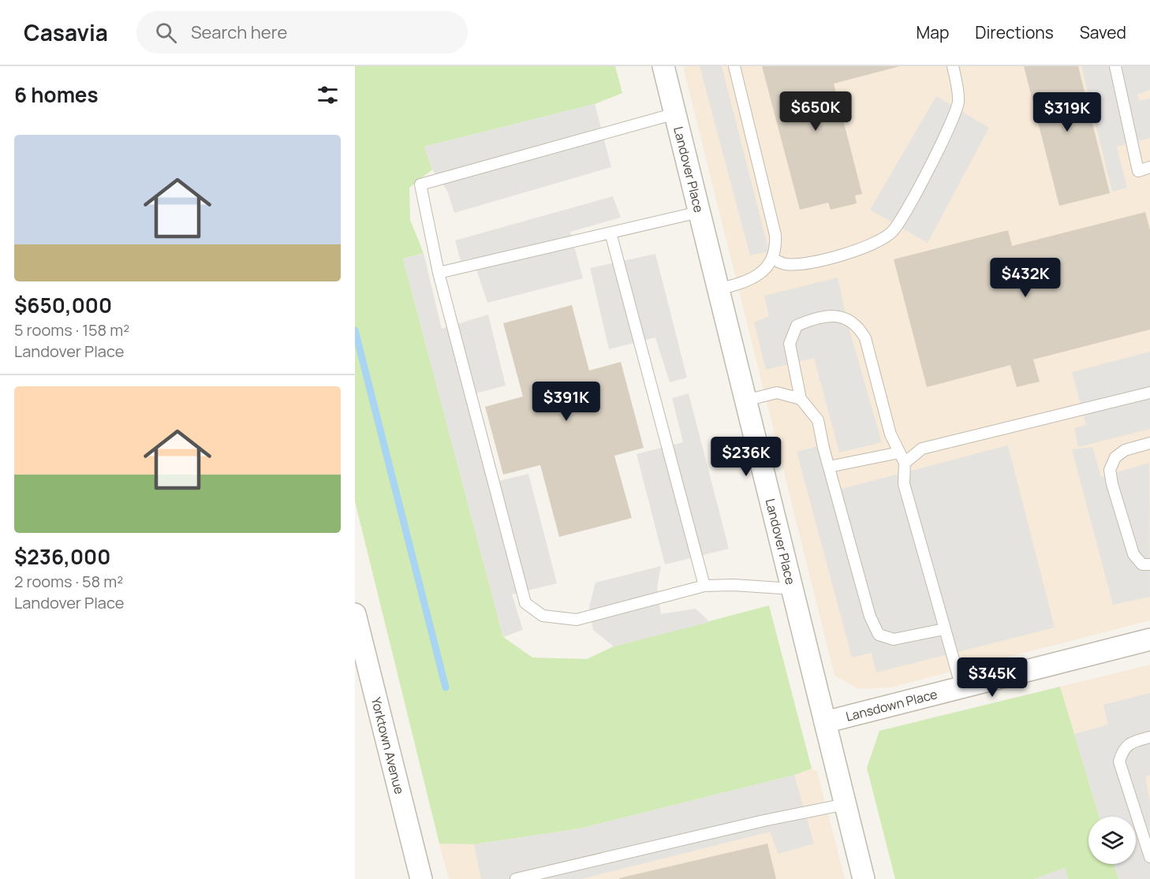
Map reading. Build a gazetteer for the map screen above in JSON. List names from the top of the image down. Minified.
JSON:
{"streets":{"street":["Landover Place","Lansdown Place","Yorktown Avenue"]},"crossings":[["Landover Place","Lansdown Place"]],"page":{"header":"Casavia","search":"Search here","nav":["Map","Directions","Saved"],"heading":"6 homes","price":["$650K","$319K","$432K","$391K","$236K","$345K"],"list":[{"name":"$650,000","note":"5 rooms · 158 m² · Landover Place"},{"name":"$236,000","note":"2 rooms · 58 m² · Landover Place"}]}}
